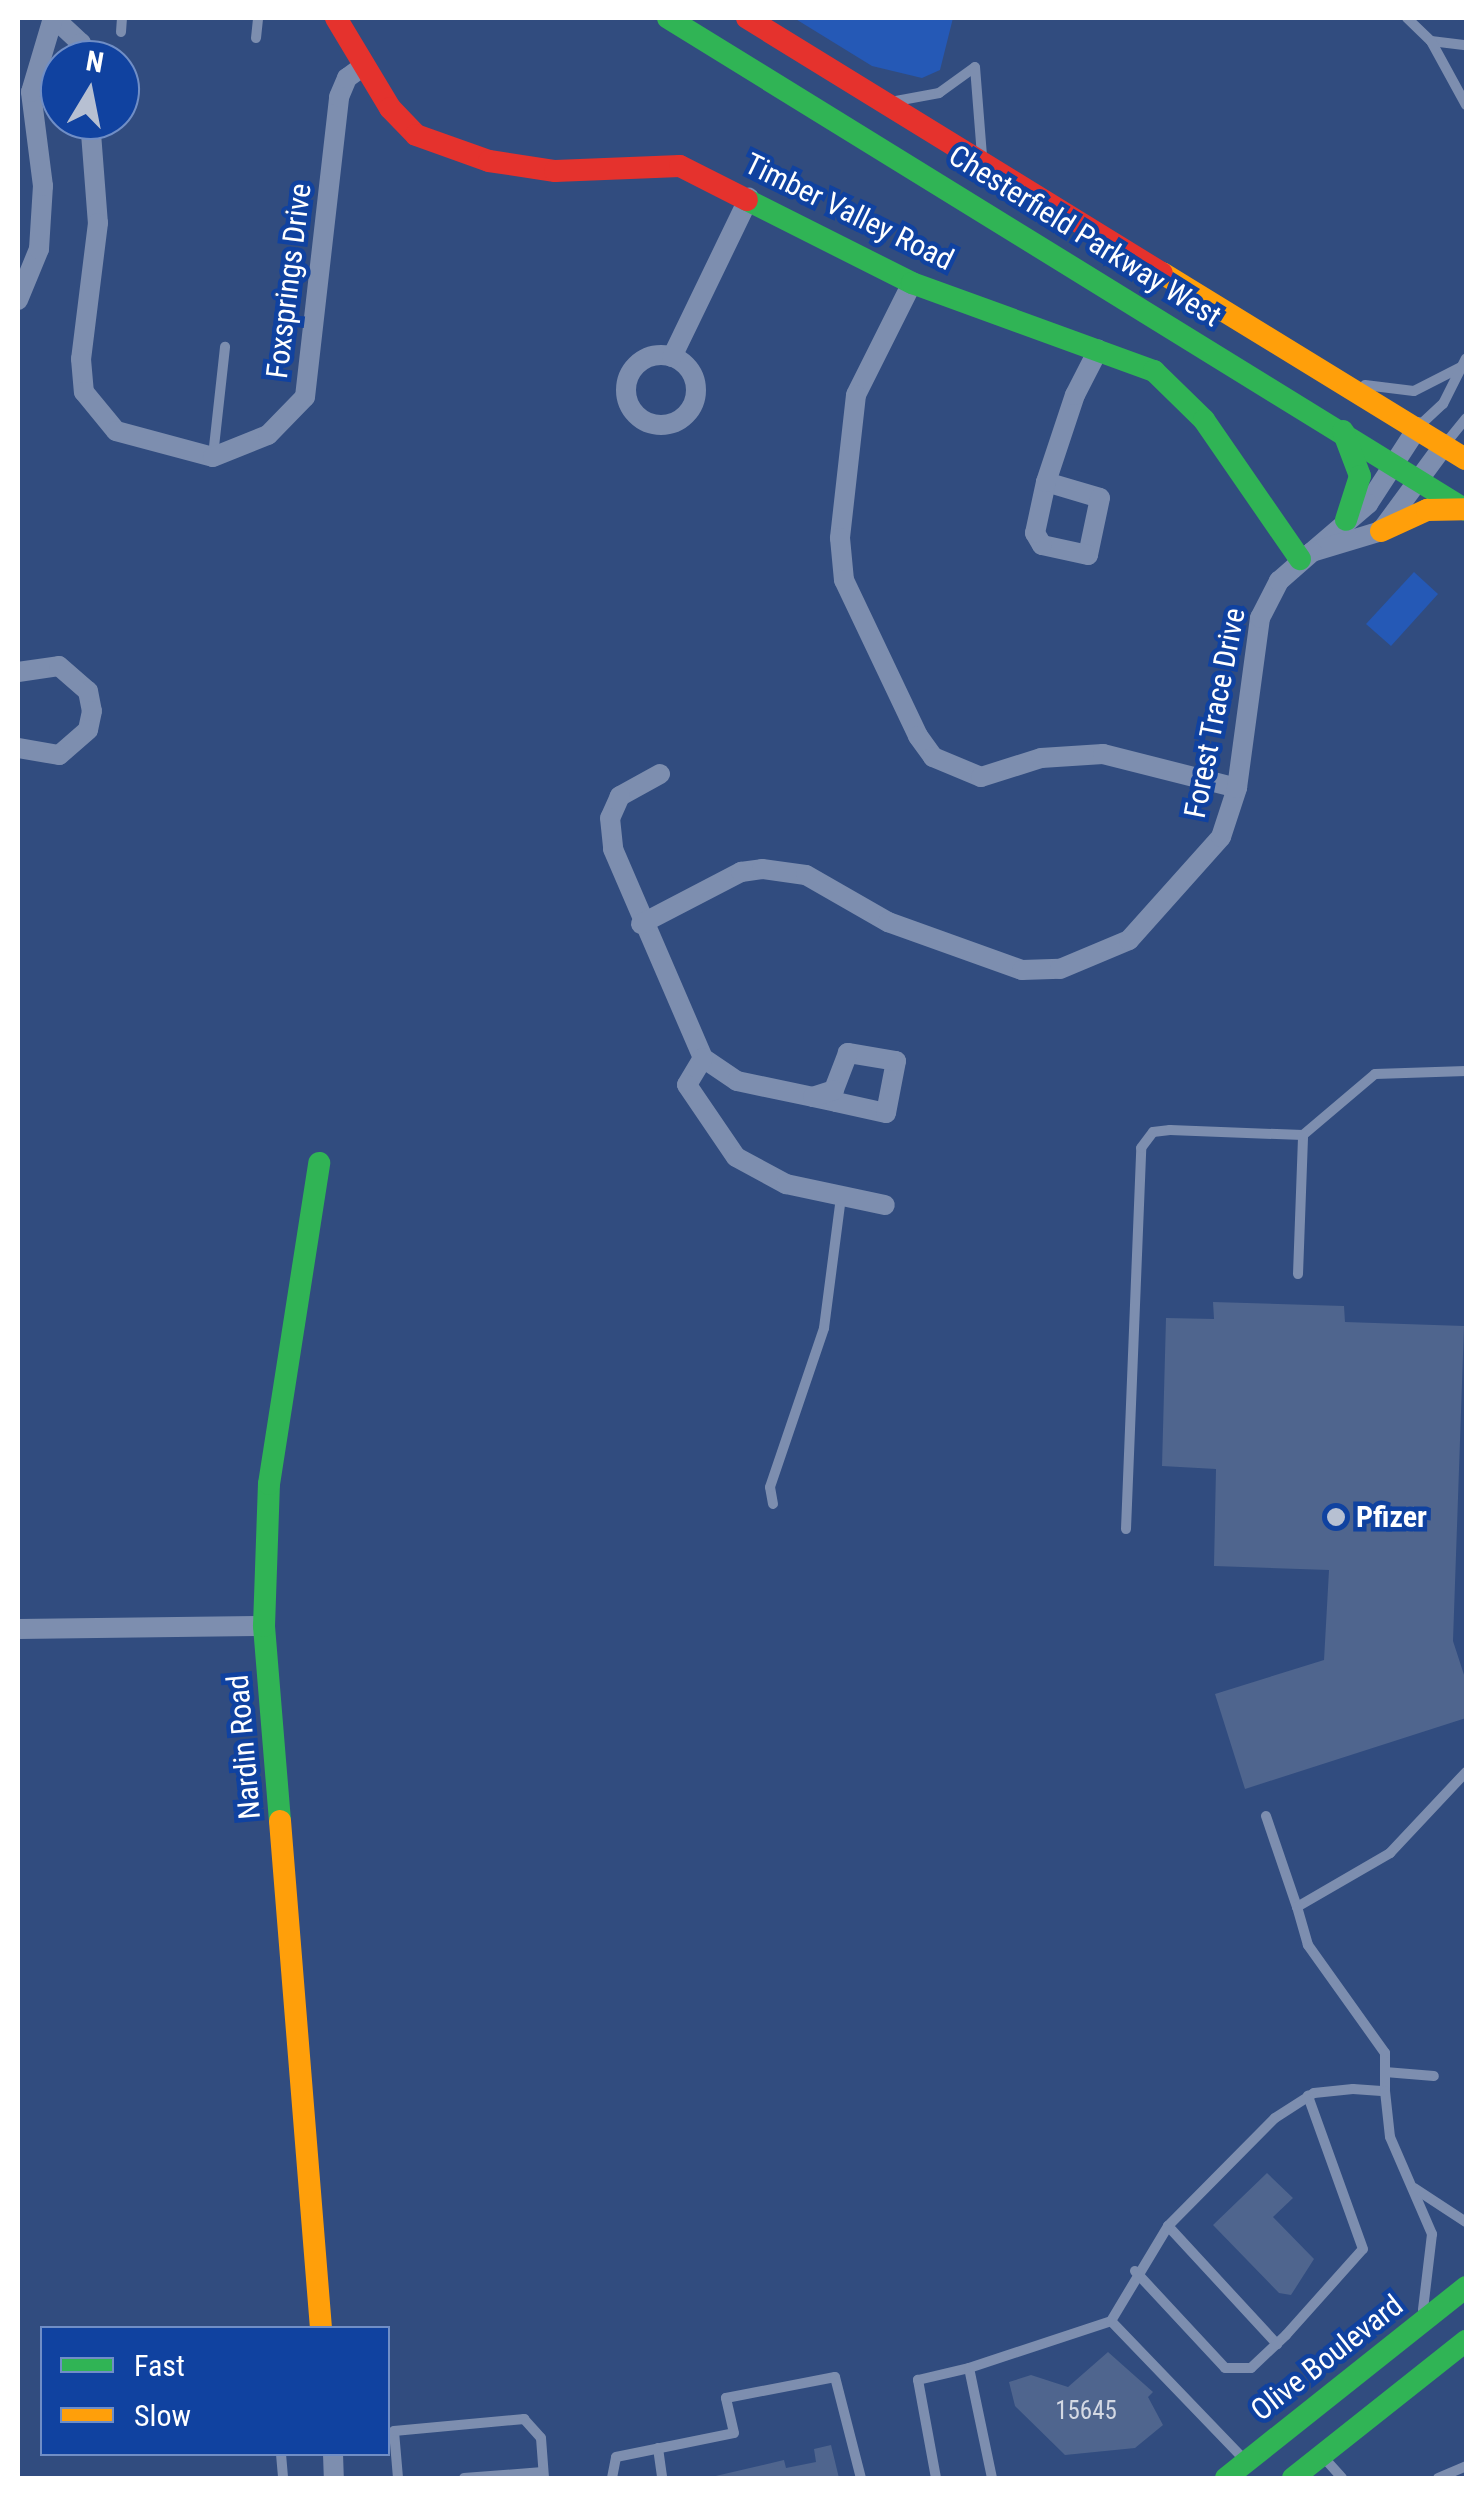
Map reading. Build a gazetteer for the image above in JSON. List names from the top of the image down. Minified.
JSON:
{"streets":{"street":["Timber Valley Road","Chesterfield Parkway West","Foxsprings Drive","Forest Trace Drive","Nardin Road","Olive Boulevard"]},"crossings":[["Timber Valley Road","Foxsprings Drive"],["Timber Valley Road","Forest Trace Drive"],["Chesterfield Parkway West","Forest Trace Drive"]],"places":["Pfizer"],"house_numbers":["15645"],"legend":["Fast","Slow"],"north":"top"}
